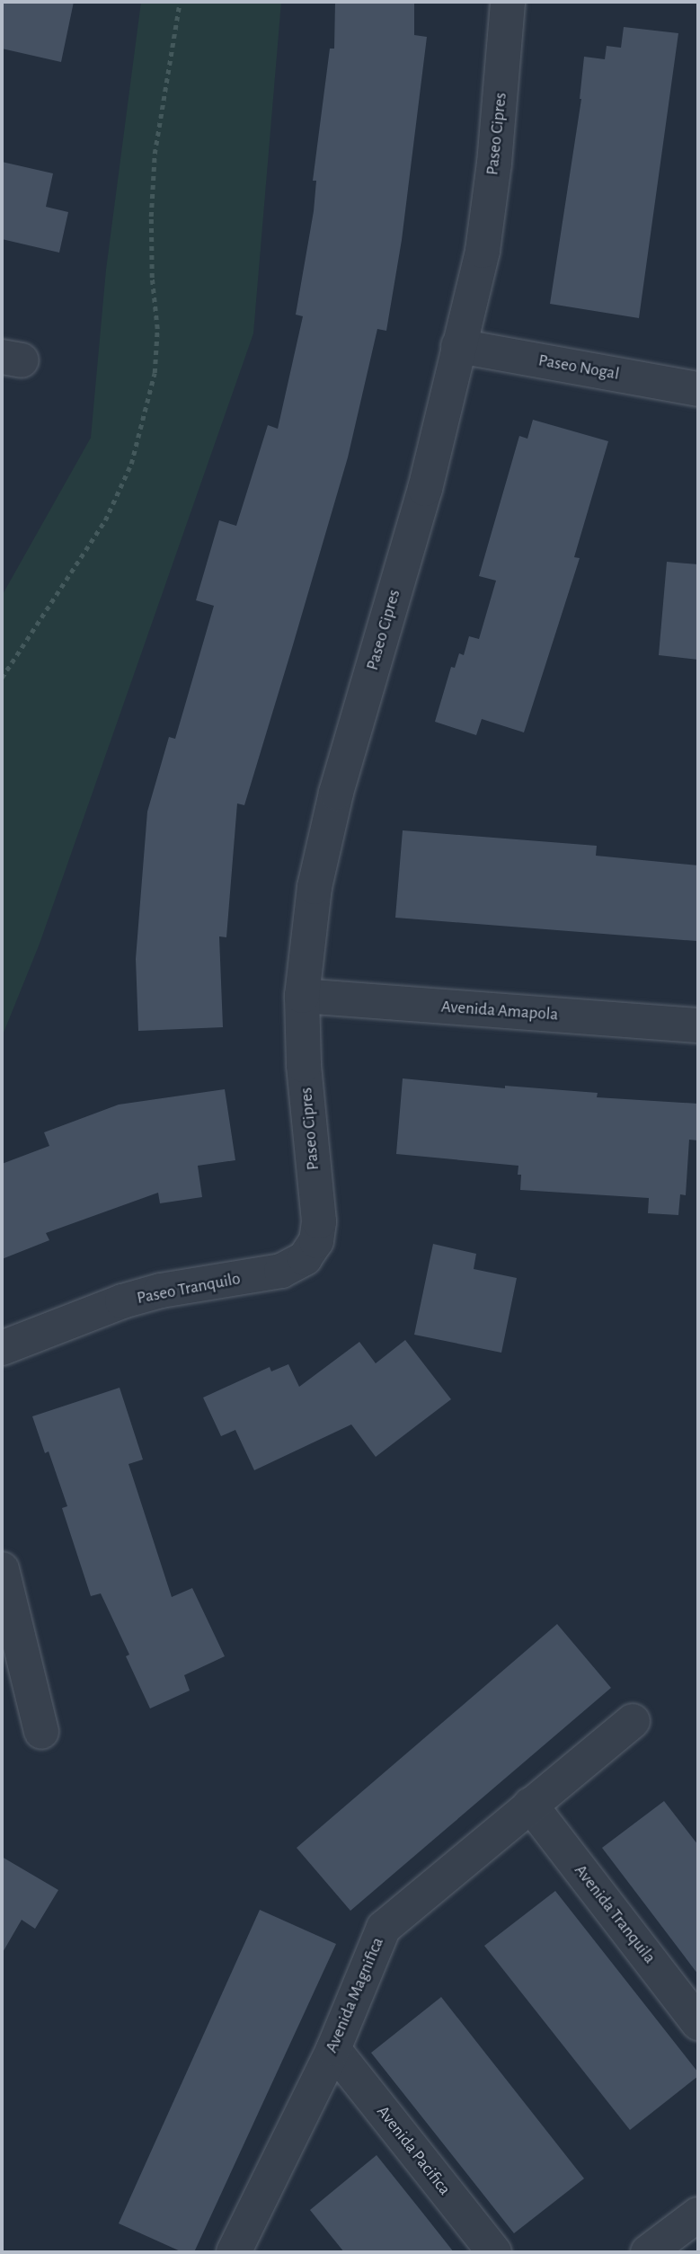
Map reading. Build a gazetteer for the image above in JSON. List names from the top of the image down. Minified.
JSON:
{"streets":{"street":["Paseo Cipres","Paseo Nogal","Avenida Amapola","Paseo Tranquilo","Avenida Tranquila","Avenida Magnifica","Avenida Pacifica"]},"crossings":[["Paseo Cipres","Paseo Nogal"],["Paseo Cipres","Avenida Amapola"],["Paseo Cipres","Paseo Tranquilo"],["Avenida Tranquila","Avenida Magnifica"],["Avenida Magnifica","Avenida Pacifica"]]}
